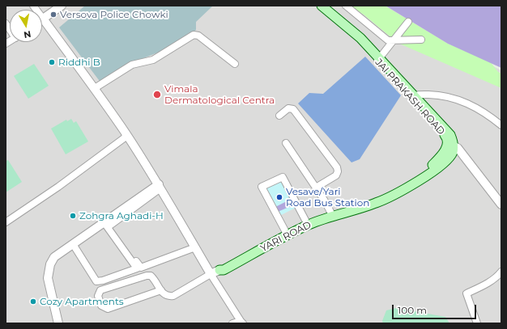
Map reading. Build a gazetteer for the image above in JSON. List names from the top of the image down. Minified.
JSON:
{"streets":{"main road":["JAI PRAKASH ROAD","YARI ROAD"]},"crossings":[["JAI PRAKASH ROAD","YARI ROAD"]],"places":["Versova Police Chowki","Riddhi B","Vimala Dermatological Centra","Vesave/Yari Road Bus Station","Zohgra Aghadi-H","Cozy Apartments"],"scale_bar":"100 m","north":"bottom"}
